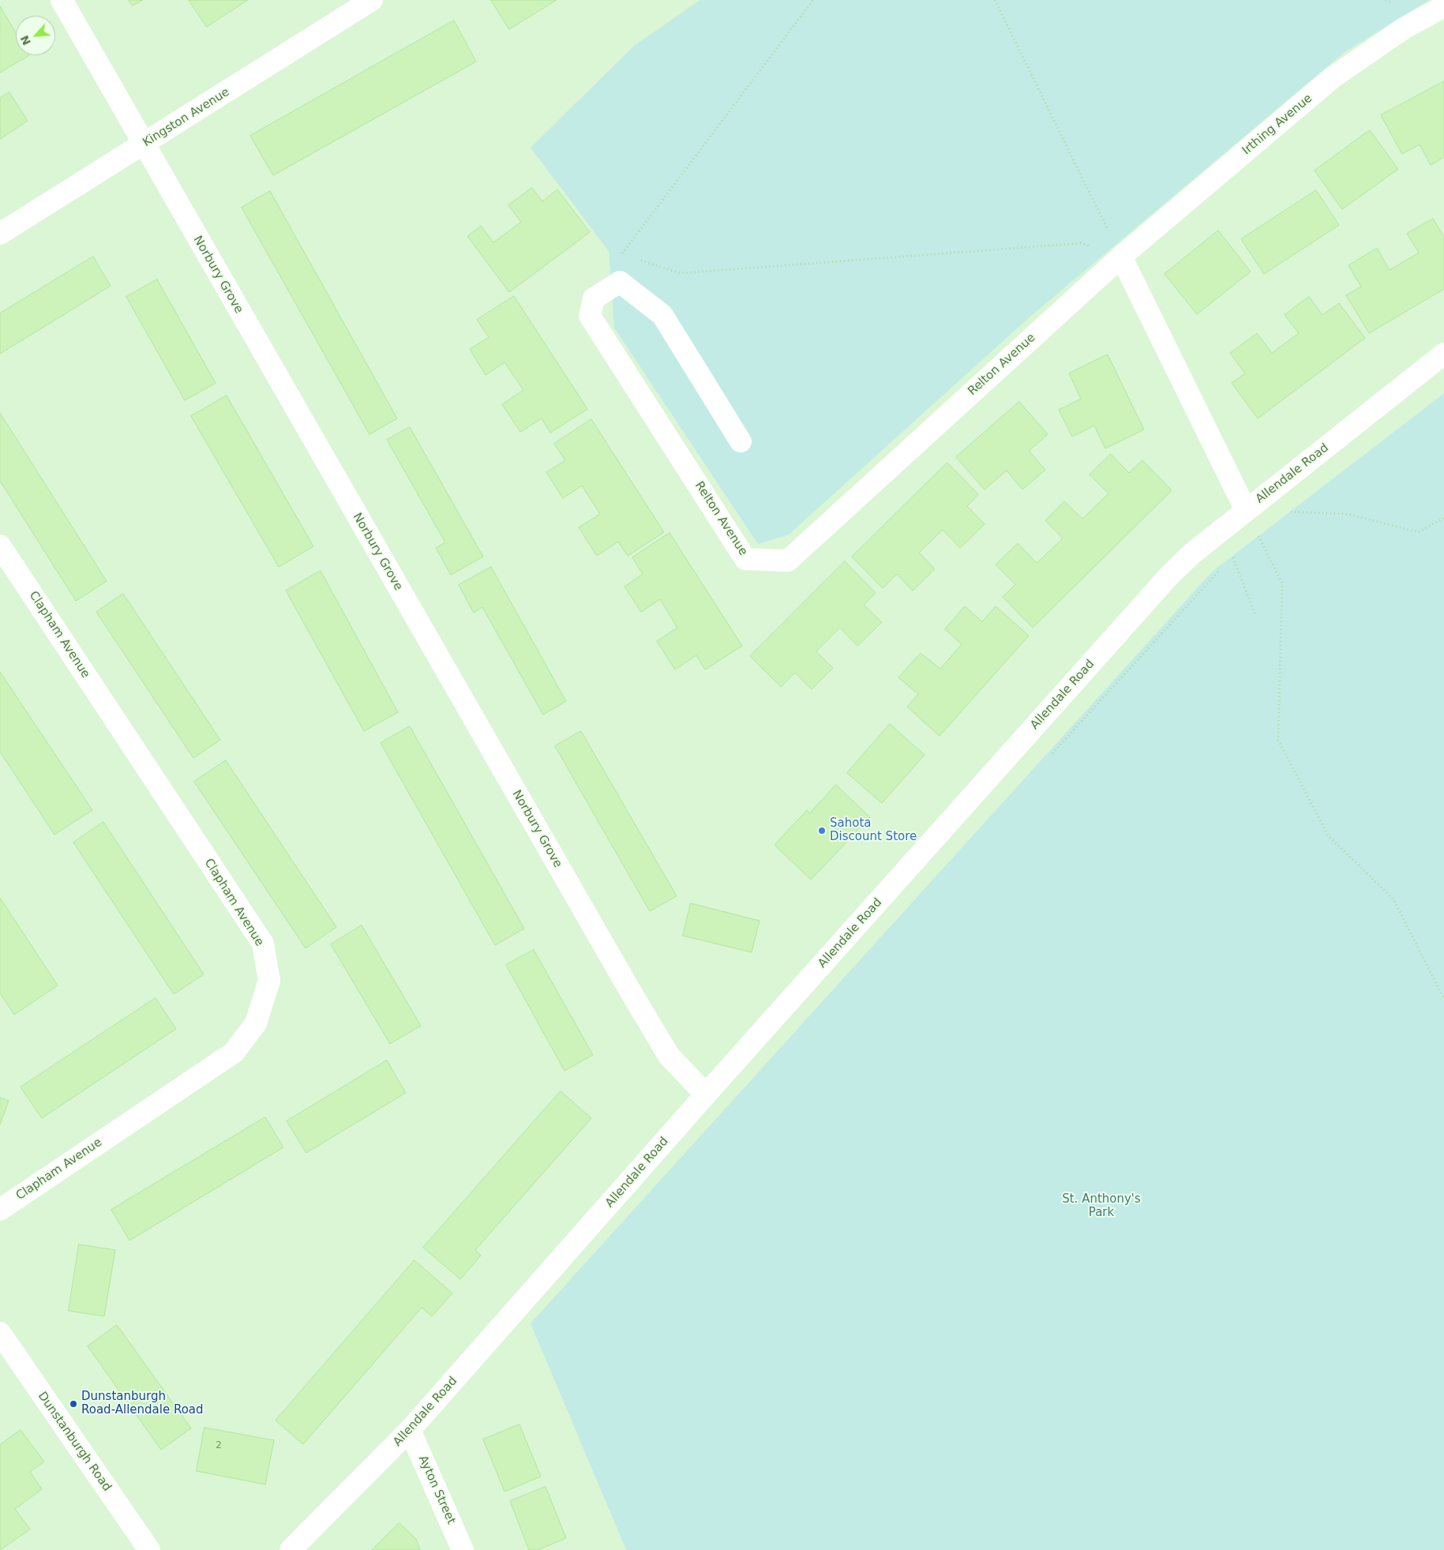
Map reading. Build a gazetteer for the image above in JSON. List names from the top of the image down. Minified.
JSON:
{"streets":{"street":["Kingston Avenue","Irthing Avenue","Norbury Grove","Relton Avenue","Allendale Road","Clapham Avenue","Dunstanburgh Road","Ayton Street"]},"crossings":[["Kingston Avenue","Norbury Grove"],["Irthing Avenue","Relton Avenue"],["Norbury Grove","Allendale Road"],["Allendale Road","Ayton Street"]],"parks":["St. Anthony's Park"],"places":["Sahota Discount Store","Dunstanburgh Road-Allendale Road"],"house_numbers":["2"],"north":"bottom left"}
